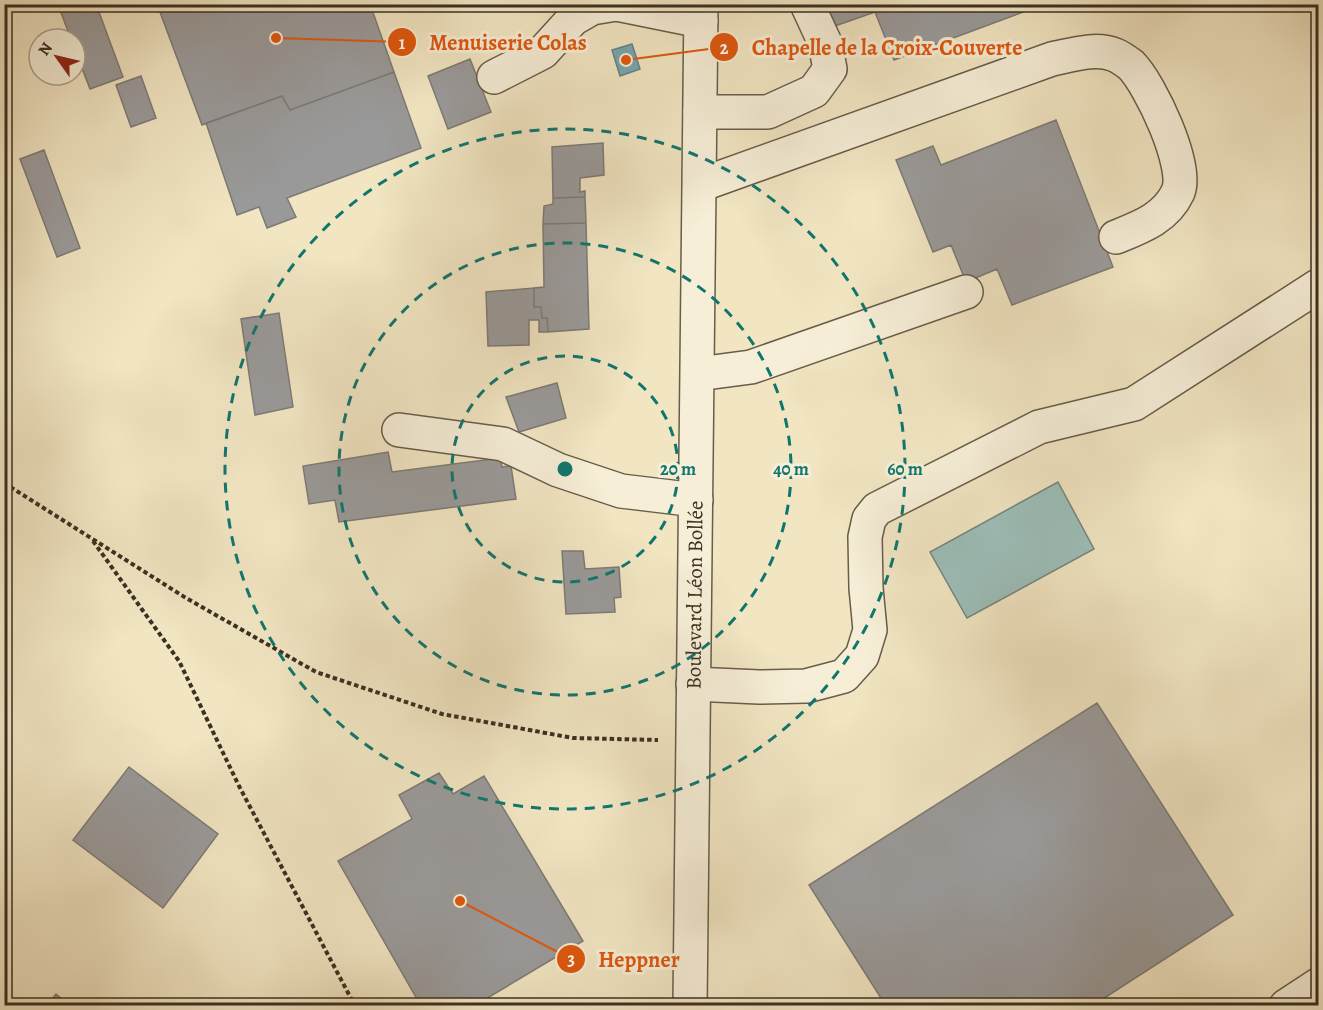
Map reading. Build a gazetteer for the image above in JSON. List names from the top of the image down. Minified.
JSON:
{"streets":{"street":["Boulevard Léon Bollée"]},"places":["Menuiserie Colas","Chapelle de la Croix-Couverte","Heppner"],"north":"top left","rings":["20 m","40 m","60 m"]}
